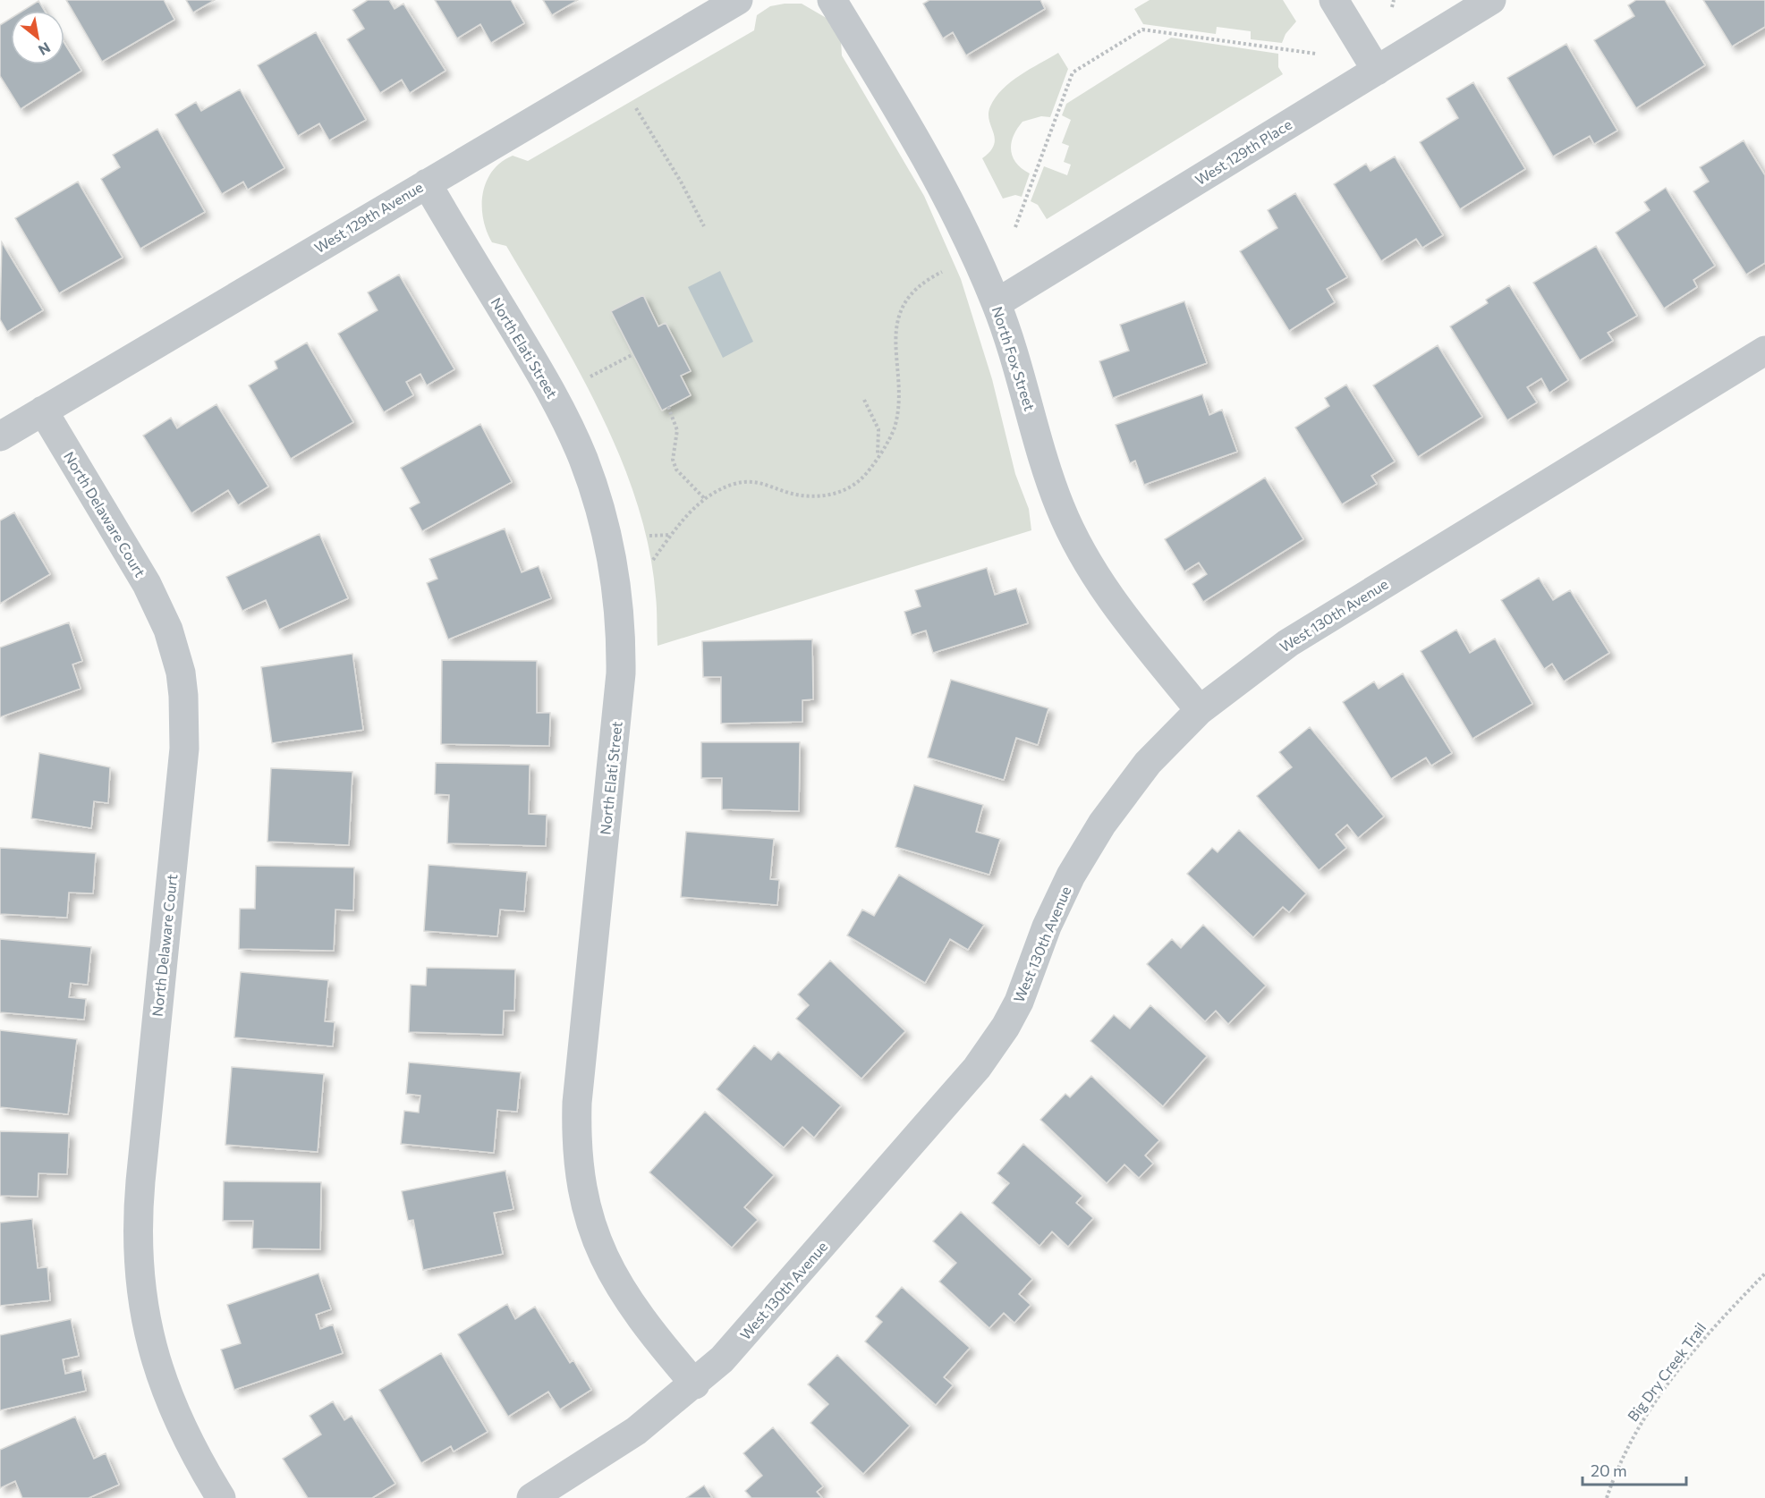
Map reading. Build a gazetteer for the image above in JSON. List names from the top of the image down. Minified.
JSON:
{"streets":{"street":["West 129th Place","West 129th Avenue","North Elati Street","North Fox Street","North Delaware Court","West 130th Avenue"],"path":["Big Dry Creek Trail"]},"crossings":[["West 129th Place","North Fox Street"],["West 129th Avenue","North Elati Street"],["West 129th Avenue","North Delaware Court"],["North Elati Street","West 130th Avenue"],["North Fox Street","West 130th Avenue"]],"scale_bar":"20 m","north":"bottom right"}
